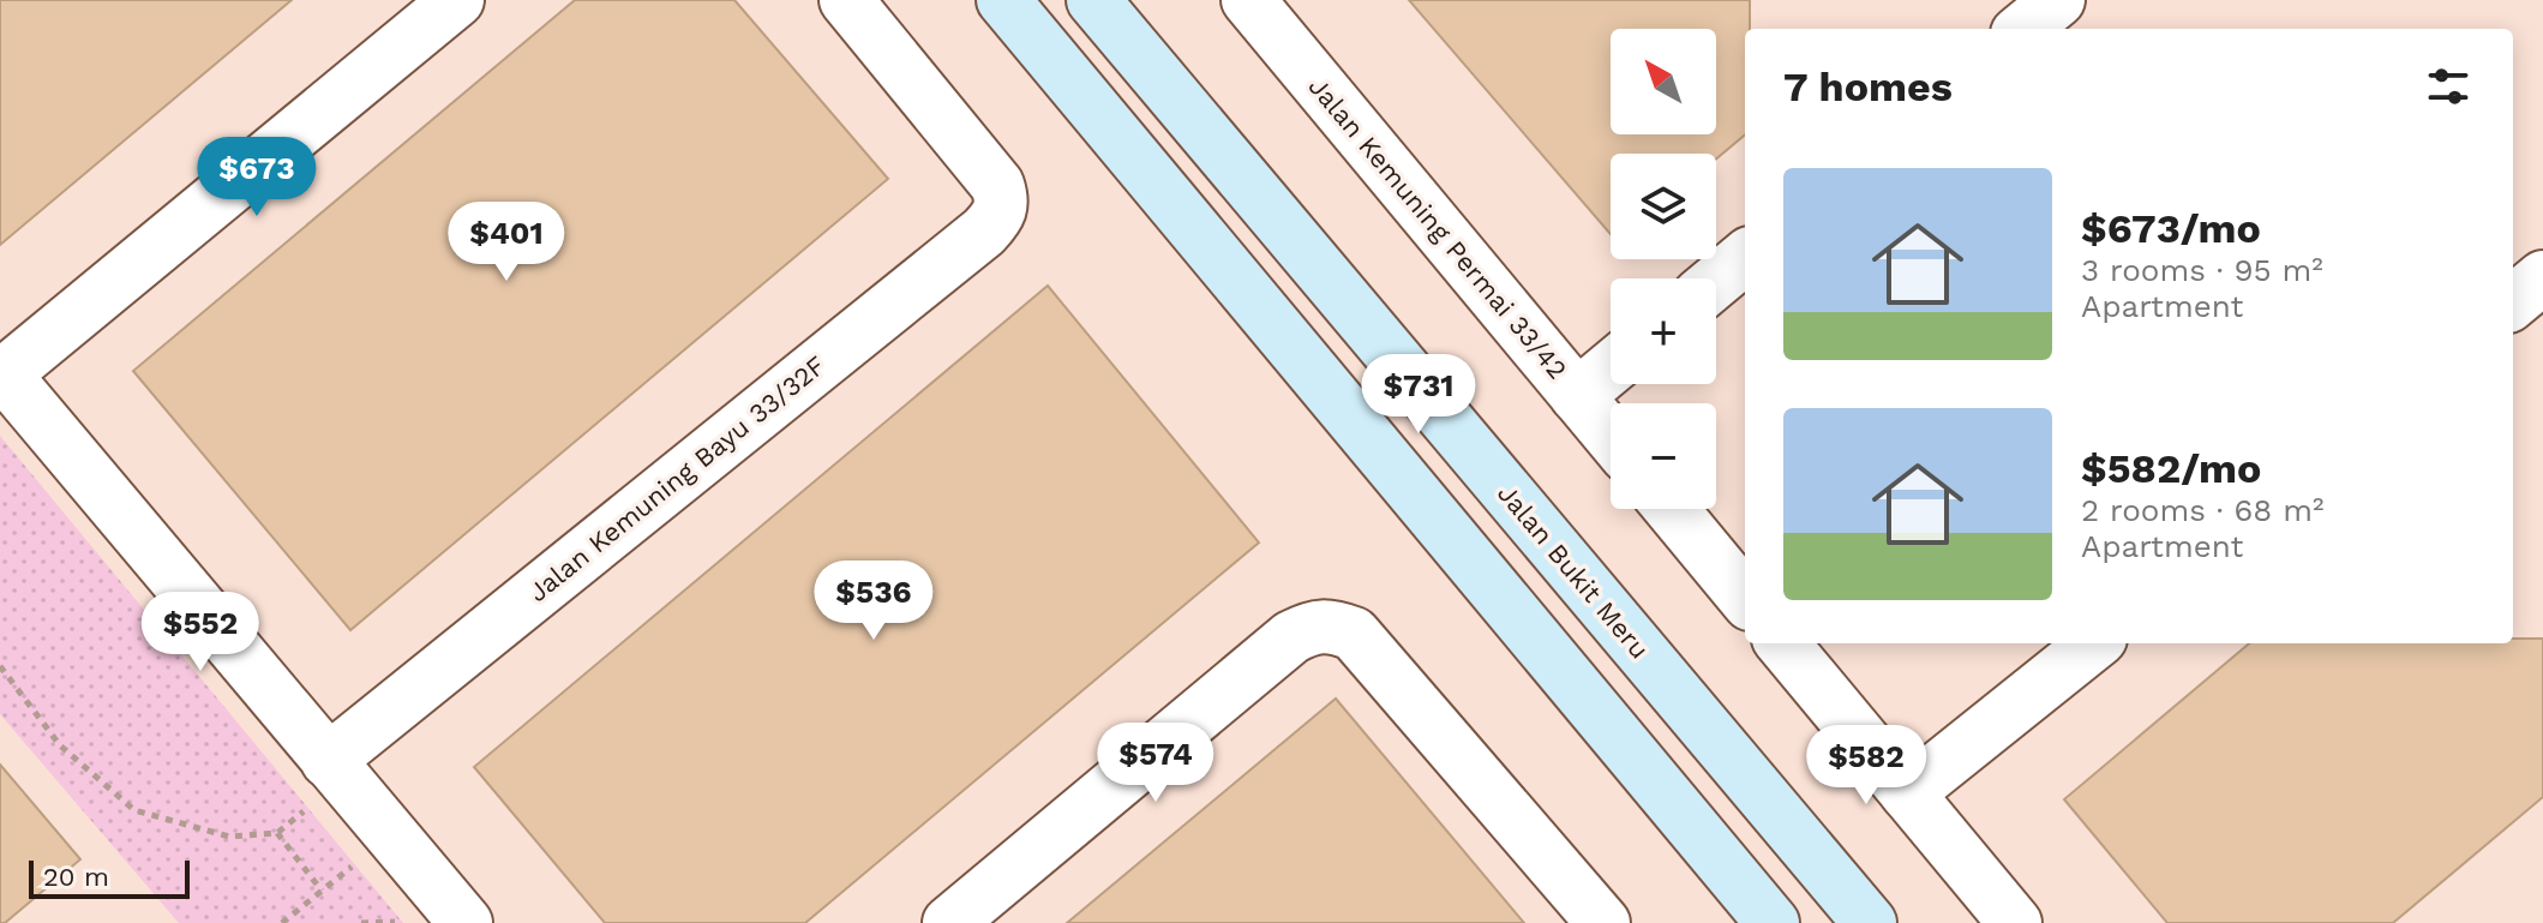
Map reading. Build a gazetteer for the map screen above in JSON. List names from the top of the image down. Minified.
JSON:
{"streets":{"main road":["Jalan Bukit Meru"],"street":["Jalan Kemuning Permai 33/42","Jalan Kemuning Bayu 33/32F"]},"scale_bar":"20 m","north":"top left","page":{"map_buttons":["+","−"],"heading":"7 homes","price":["$673","$401","$731","$536","$552","$574","$582"],"list":[{"name":"$673/mo","note":"3 rooms · 95 m² · Apartment"},{"name":"$582/mo","note":"2 rooms · 68 m² · Apartment"}],"scale":"20 m"}}
